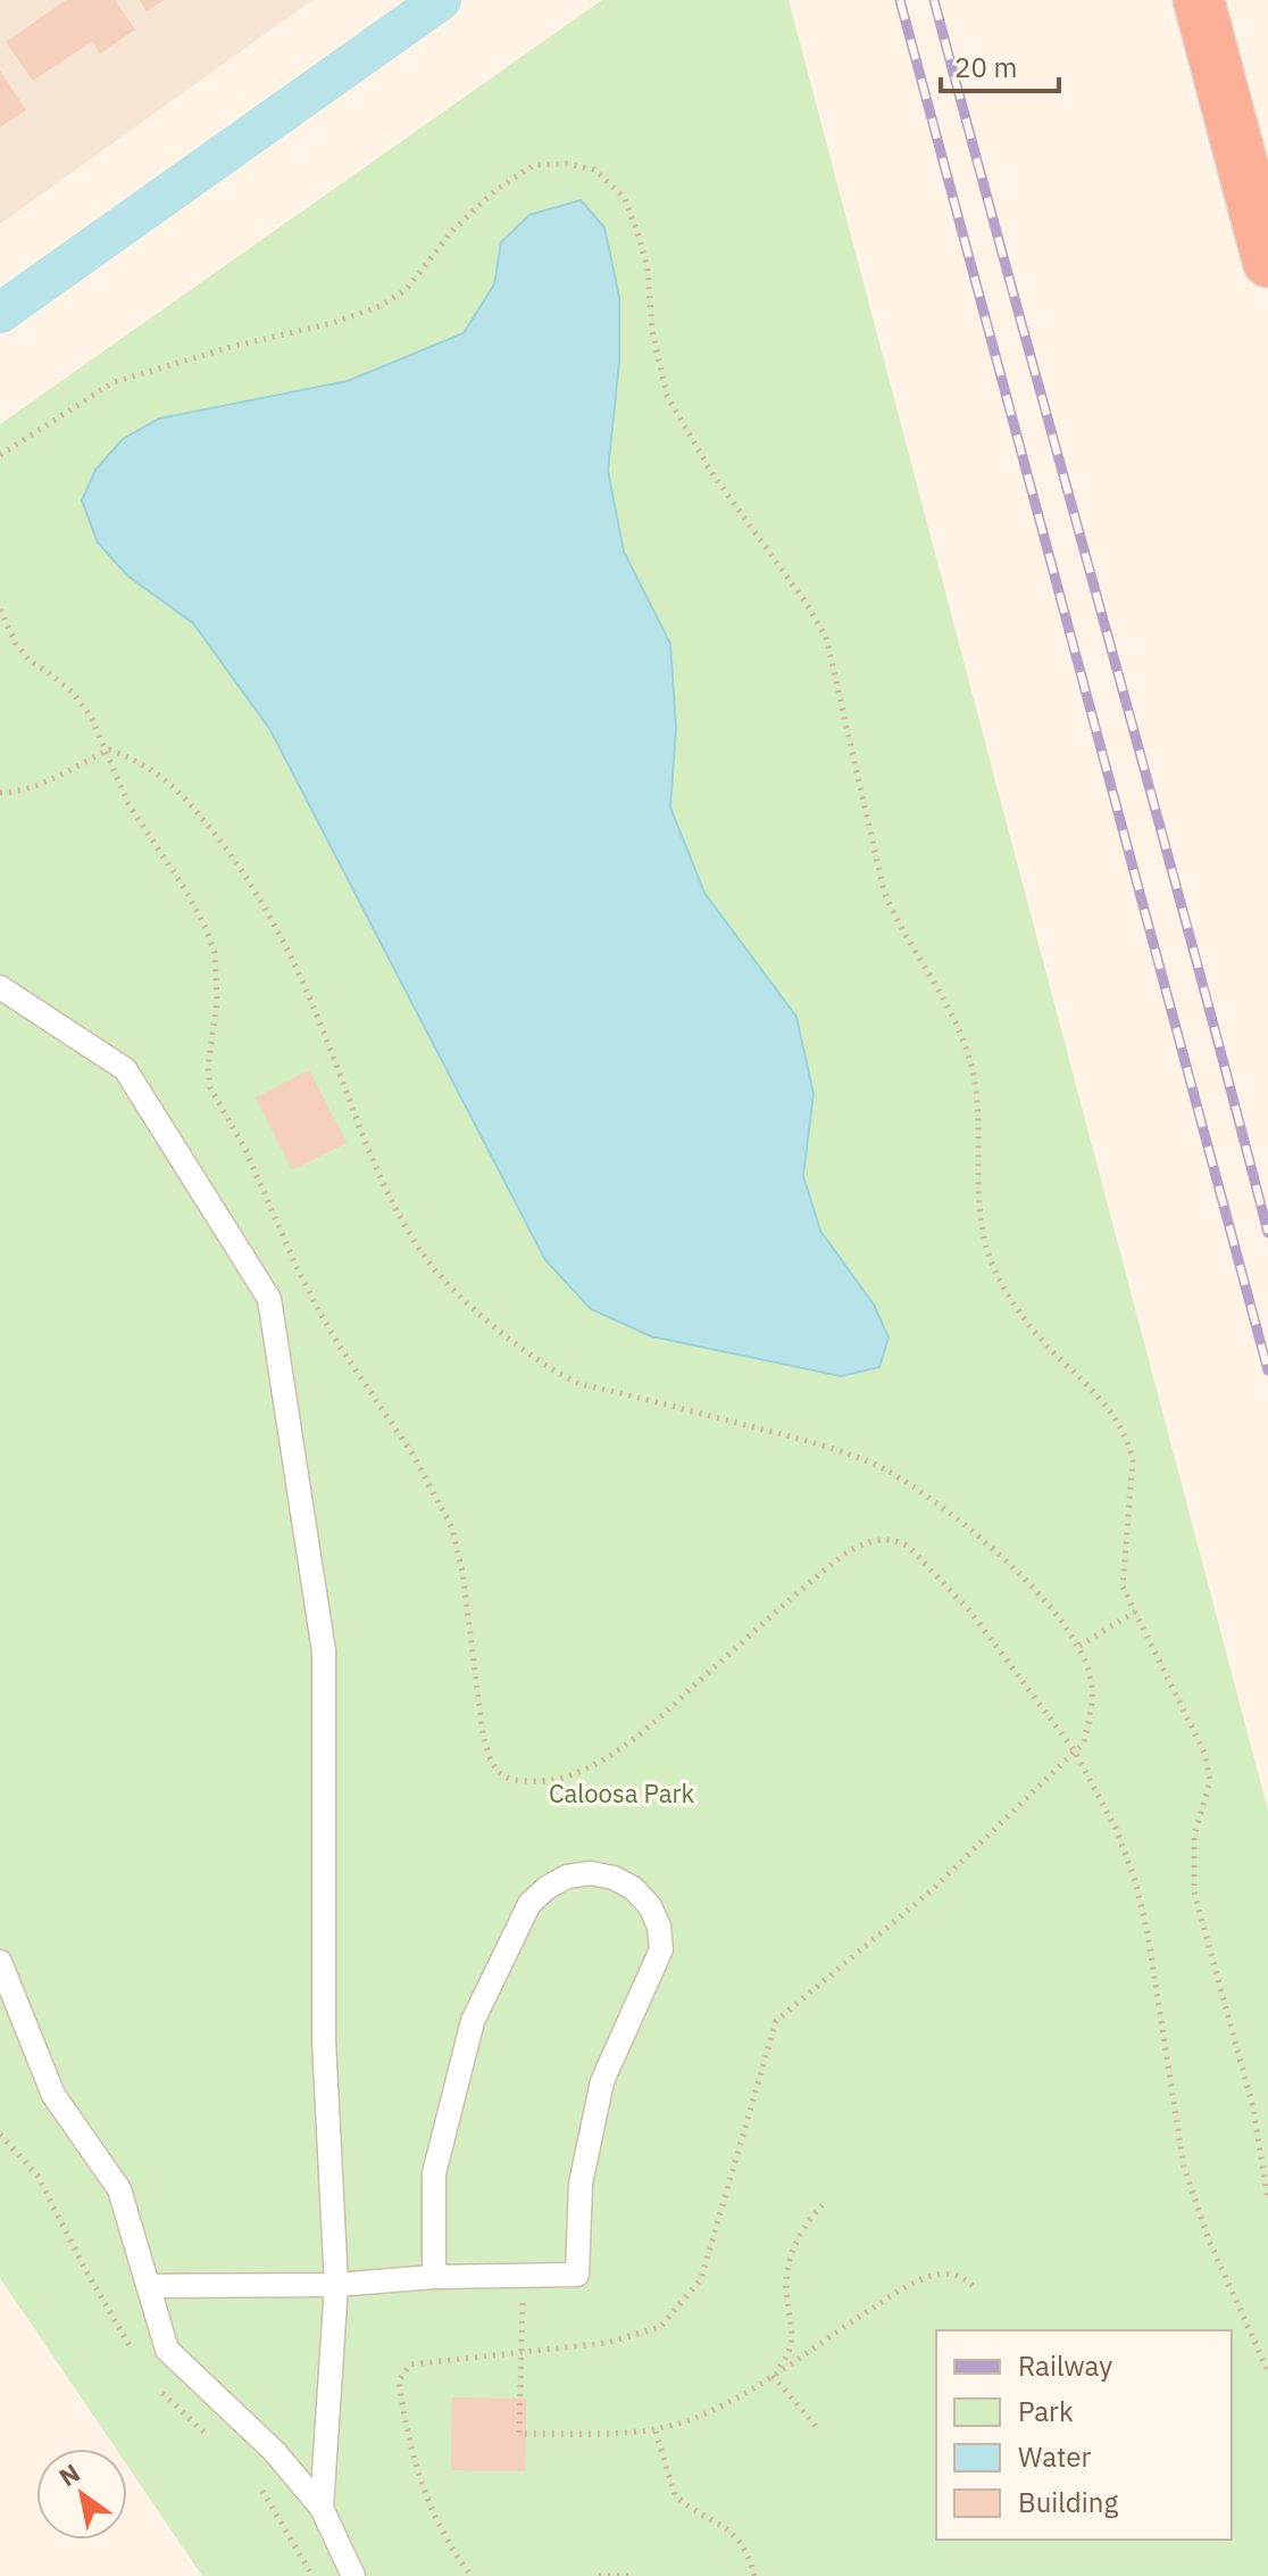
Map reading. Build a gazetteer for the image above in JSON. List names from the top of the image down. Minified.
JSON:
{"parks":["Caloosa Park"],"legend":["Railway","Park","Water","Building"],"scale_bar":"20 m","north":"top left"}
